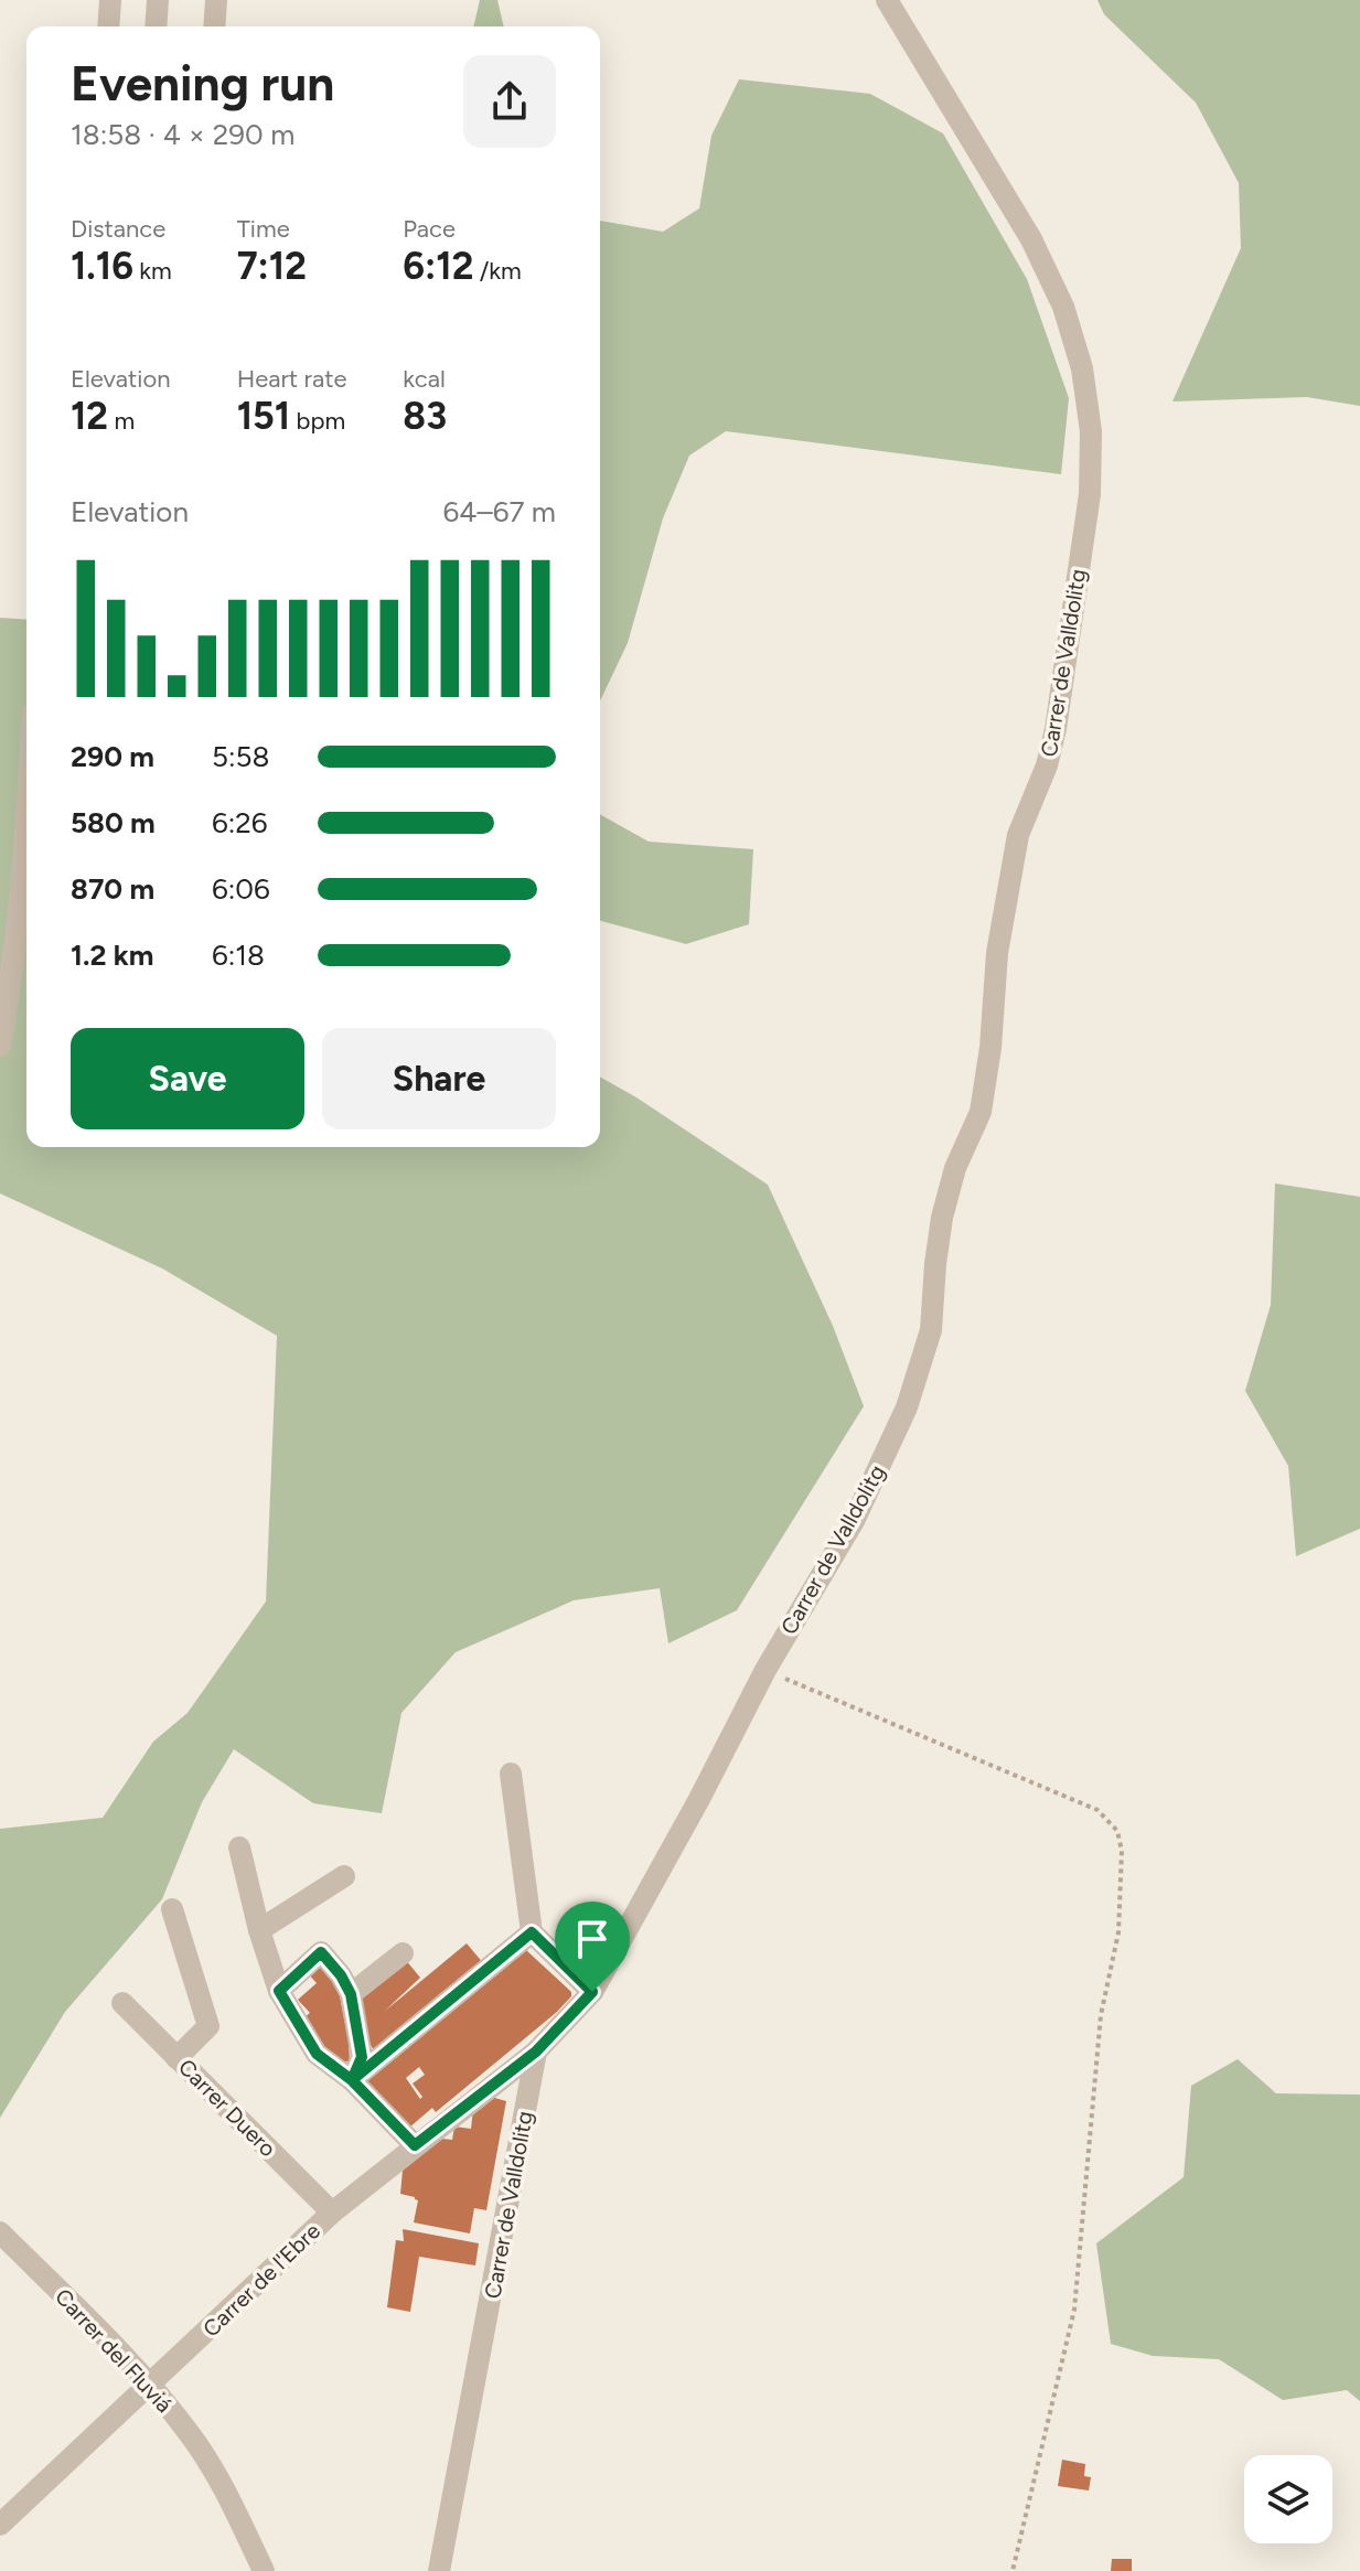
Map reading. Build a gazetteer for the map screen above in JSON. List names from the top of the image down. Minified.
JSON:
{"streets":{"street":["Carrer de Valldolitg","Carrer Duero","Carrer de l'Ebre","Carrer del Fluviá"]},"crossings":[["Carrer de Valldolitg","Carrer de l'Ebre"],["Carrer Duero","Carrer de l'Ebre"],["Carrer de l'Ebre","Carrer del Fluviá"]],"page":{"heading":["Evening run","18:58 · 4 × 290 m"],"stats":[["Distance","1.16 km"],["Time","7:12"],["Pace","6:12 /km"],["Elevation","12 m"],["Heart rate","151 bpm"],["kcal","83"]],"chart":["Elevation","64–67 m"],"list":[{"name":"290 m","note":"5:58"},{"name":"580 m","note":"6:26"},{"name":"870 m","note":"6:06"},{"name":"1.2 km","note":"6:18"}],"buttons":["Save","Share"]}}
